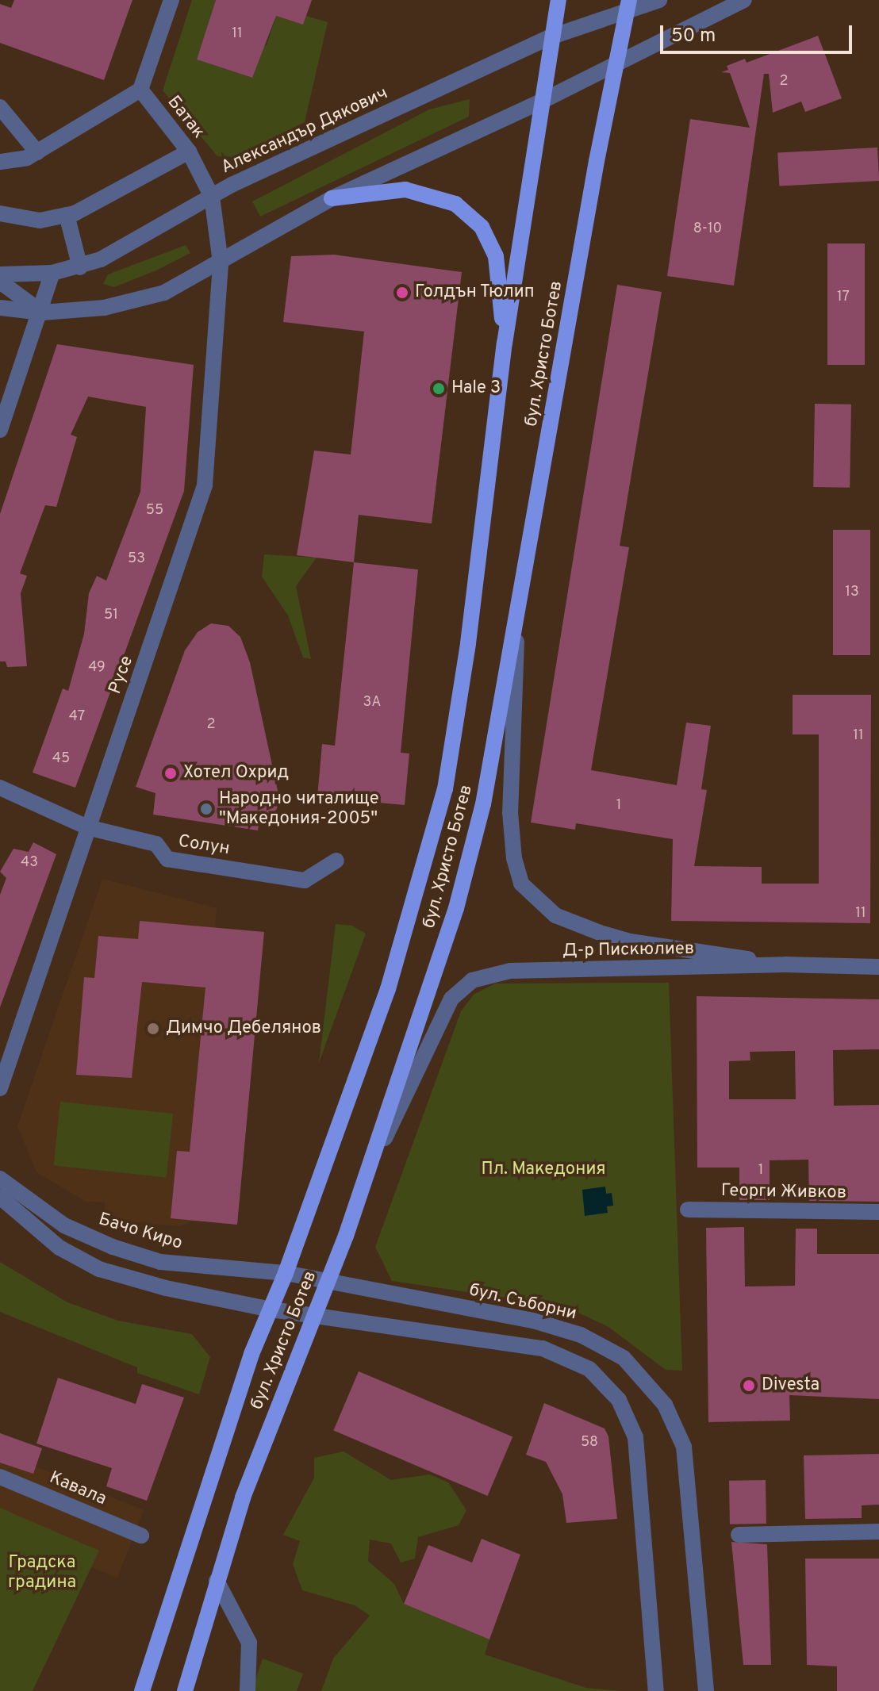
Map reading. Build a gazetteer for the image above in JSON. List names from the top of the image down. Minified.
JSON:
{"streets":{"main road":["бул. Христо Ботев"],"street":["Батак","Александър Дякович","Русе","Солун","Д-р Пискюлиев","Георги Живков","Бачо Киро","бул. Съборни","Кавала"]},"crossings":[["Батак","Александър Дякович"],["Батак","Русе"],["Александър Дякович","бул. Христо Ботев"],["бул. Христо Ботев","Д-р Пискюлиев"],["бул. Христо Ботев","Бачо Киро"],["бул. Христо Ботев","бул. Съборни"],["Русе","Солун"],["Бачо Киро","бул. Съборни"]],"parks":["Пл. Македония","Градска градина"],"places":["Голдън Тюлип","Hale 3","Хотел Охрид","Народно читалище \"Македония-2005\"","Димчо Дебелянов","Divesta"],"house_numbers":["11","2","8-10","17","55","53","13","51","49","3А","47","2","11","45","1","43","11","1","58"],"scale_bar":"50 m"}
